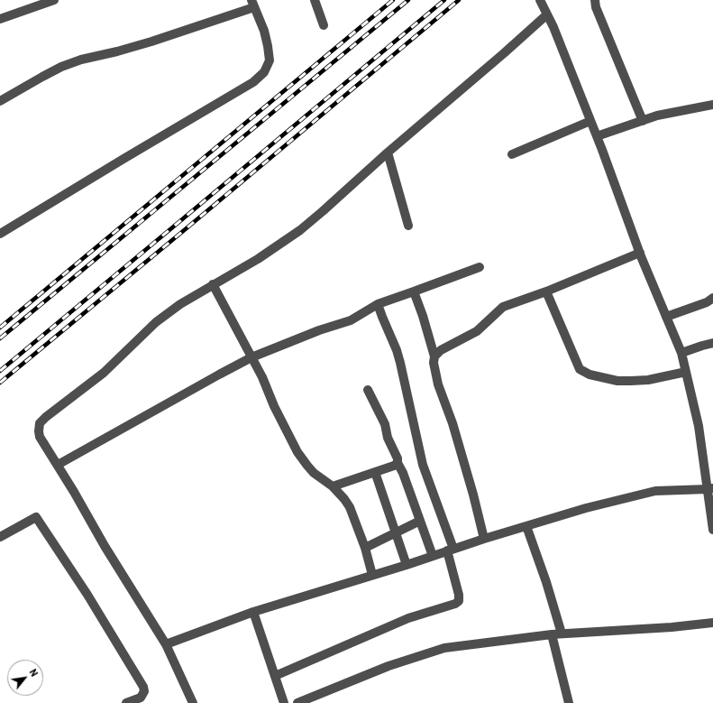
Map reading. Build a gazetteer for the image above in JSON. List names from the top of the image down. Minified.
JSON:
{"north":"top right"}
